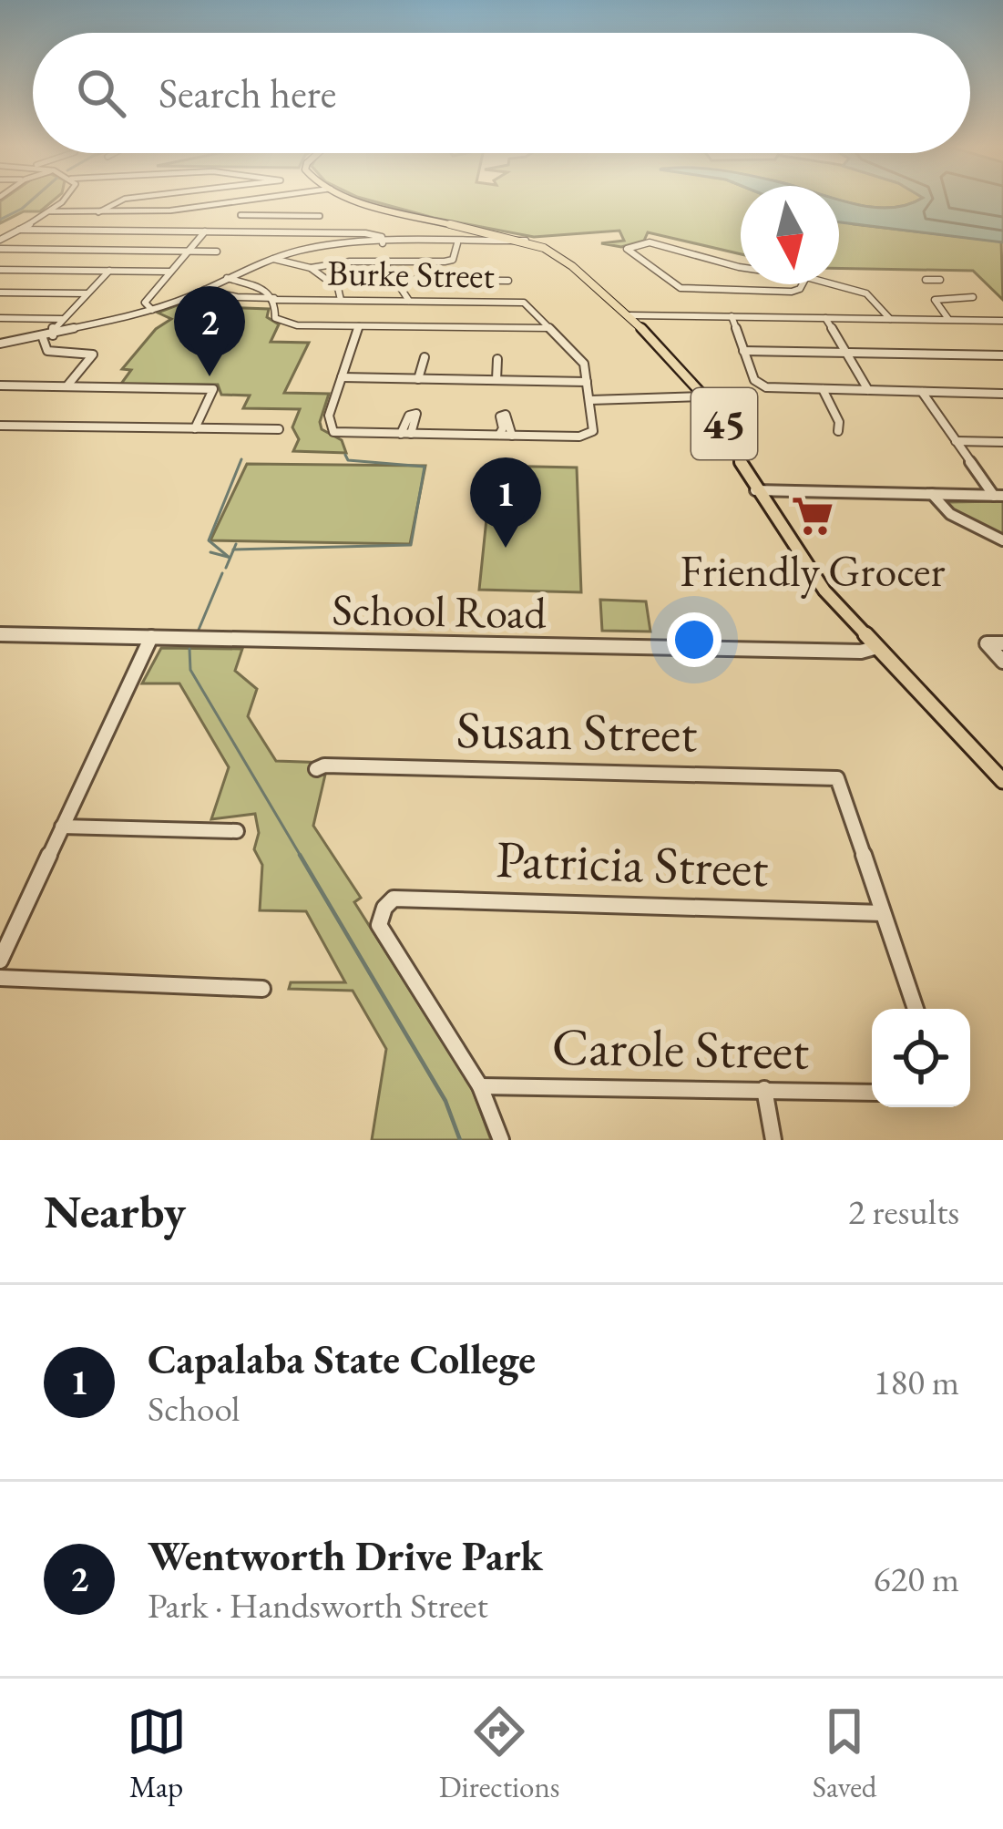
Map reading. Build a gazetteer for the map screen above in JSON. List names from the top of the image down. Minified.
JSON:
{"streets":{"main road":["45"],"street":["Burke Street","School Road","Susan Street","Patricia Street","Carole Street"]},"crossings":[["45","School Road"],["Susan Street","Patricia Street"],["Patricia Street","Carole Street"]],"places":{"supermarket":["Friendly Grocer"]},"north":"bottom","page":{"search":"Search here","pins":["2","1"],"heading":["Nearby","2 results"],"list":[{"mark":"1","name":"Capalaba State College","note":"School","value":"180 m"},{"mark":"2","name":"Wentworth Drive Park","note":"Park · Handsworth Street","value":"620 m"}],"nav":["Map","Directions","Saved"]}}
